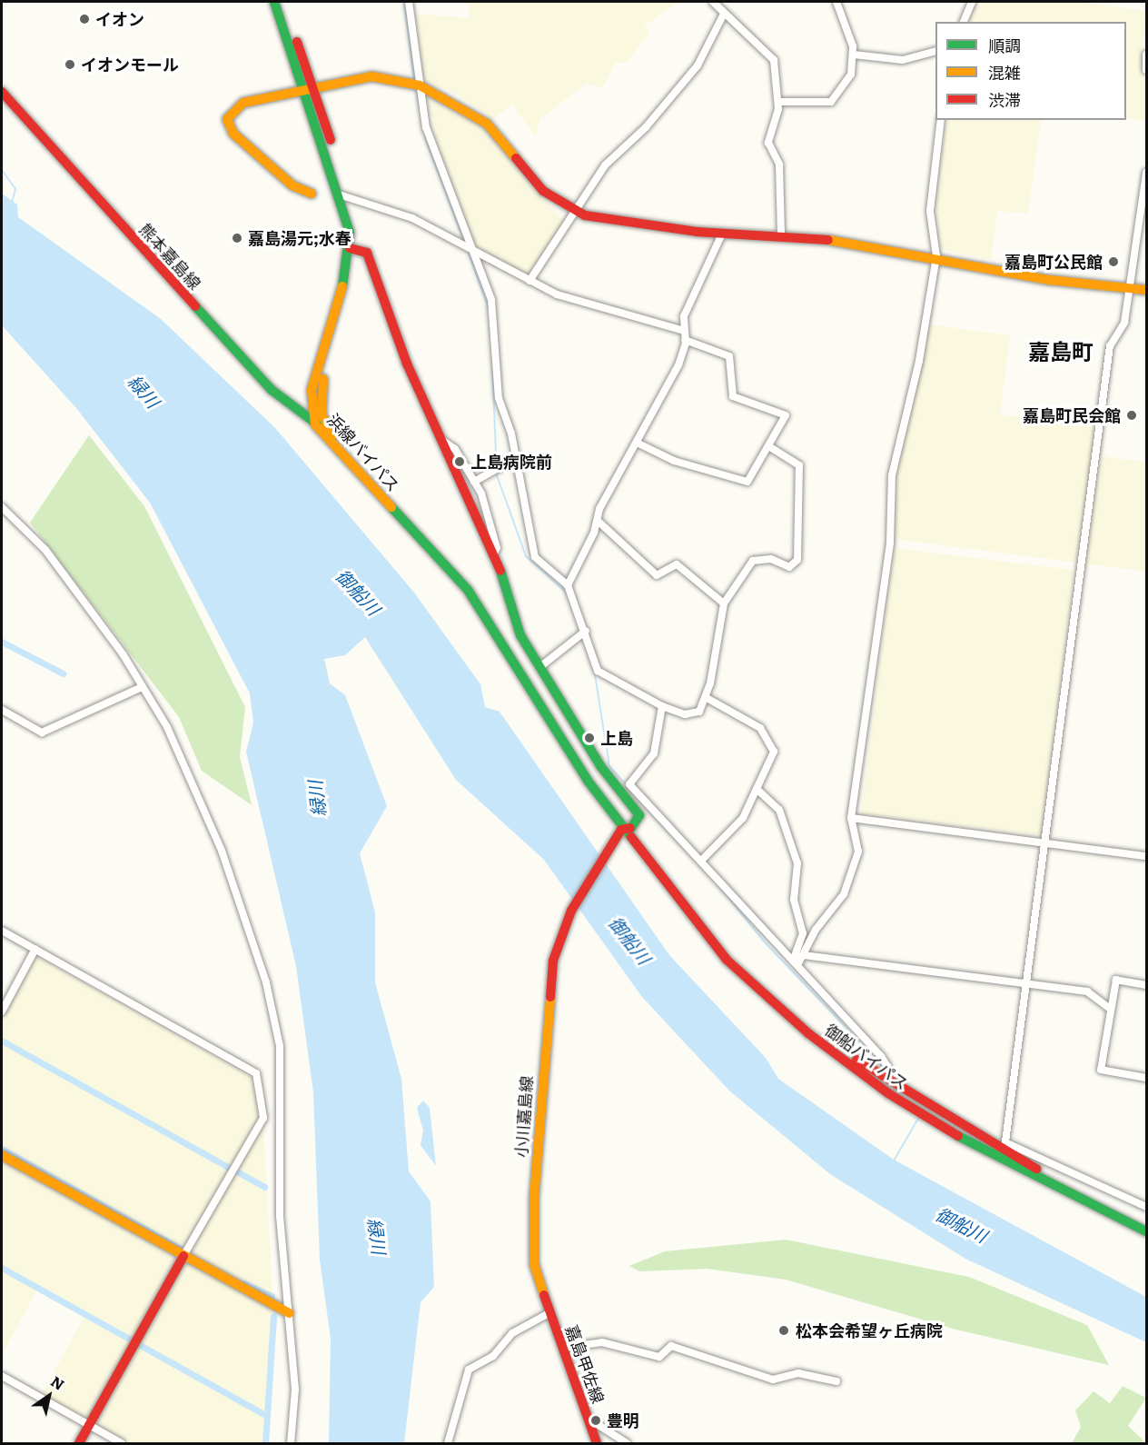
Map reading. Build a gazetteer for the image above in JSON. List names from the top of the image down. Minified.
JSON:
{"streets":{"main road":["熊本嘉島線","浜線バイパス","御船バイパス","小川嘉島線","嘉島甲佐線"]},"crossings":[["熊本嘉島線","浜線バイパス"],["浜線バイパス","御船バイパス"],["浜線バイパス","小川嘉島線"],["御船バイパス","小川嘉島線"],["小川嘉島線","嘉島甲佐線"]],"districts":["嘉島町"],"water":["緑川","御船川"],"places":["イオン","イオンモール","嘉島湯元;水春","嘉島町公民館","嘉島町民会館","上島病院前","上島","松本会希望ヶ丘病院","豊明"],"legend":["順調","混雑","渋滞"],"north":"top right"}
